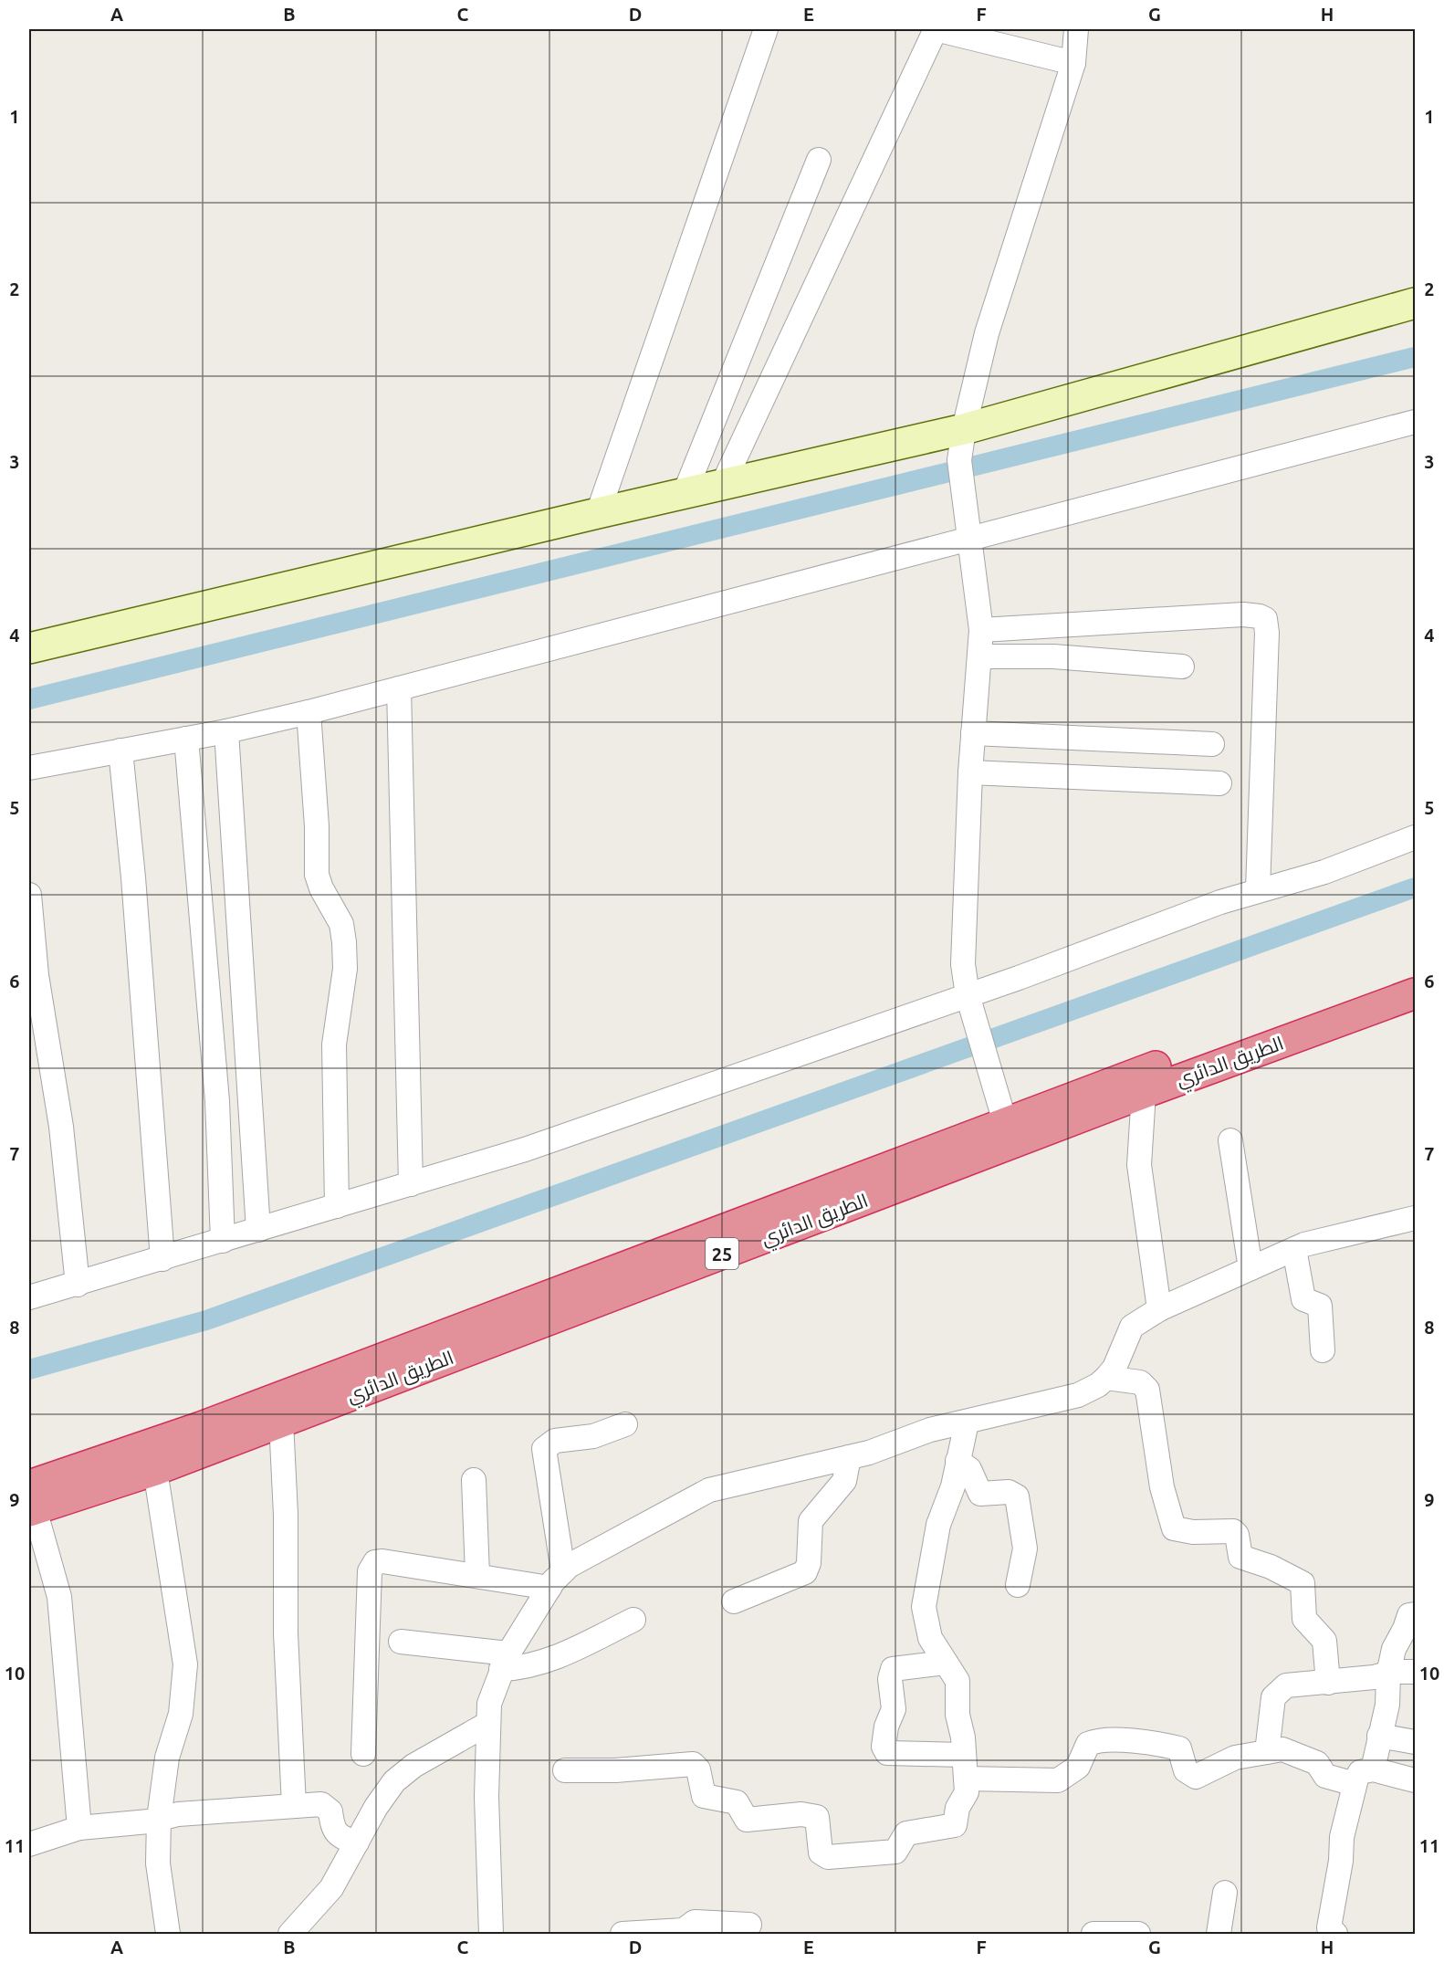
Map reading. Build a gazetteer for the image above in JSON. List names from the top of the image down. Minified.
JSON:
{"streets":{"highway":["الطريق الدائري","25"]},"grid":{"columns":["A","B","C","D","E","F","G","H"],"rows":["1","2","3","4","5","6","7","8","9","10","11"]}}
